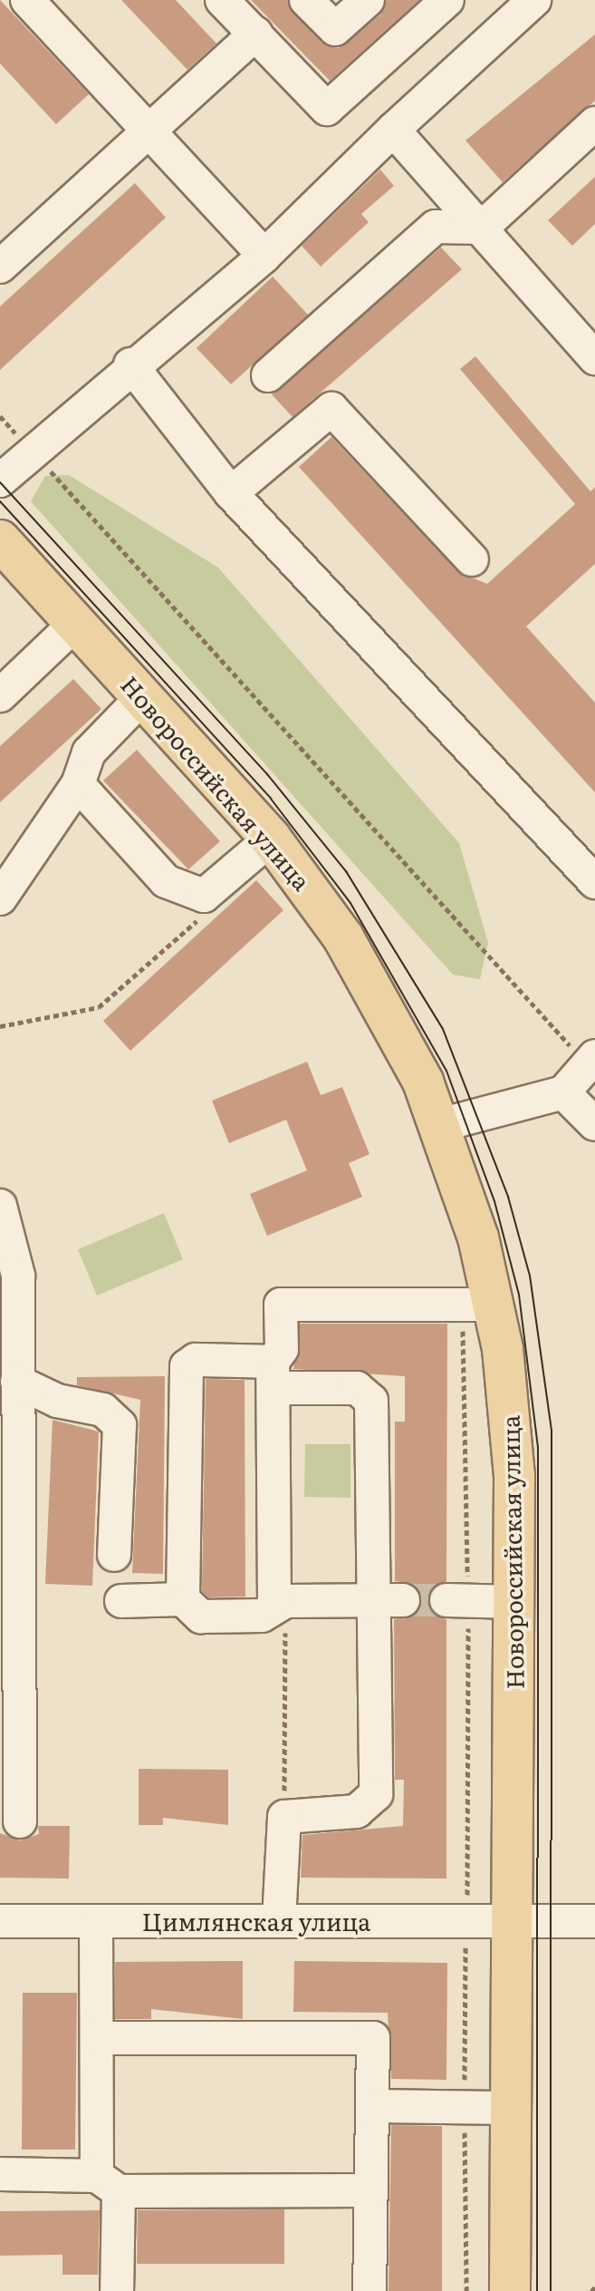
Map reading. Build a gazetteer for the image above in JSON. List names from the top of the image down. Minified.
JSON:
{"streets":{"main road":["Новороссийская улица"],"street":["Цимлянская улица"]},"crossings":[["Новороссийская улица","Цимлянская улица"]]}
